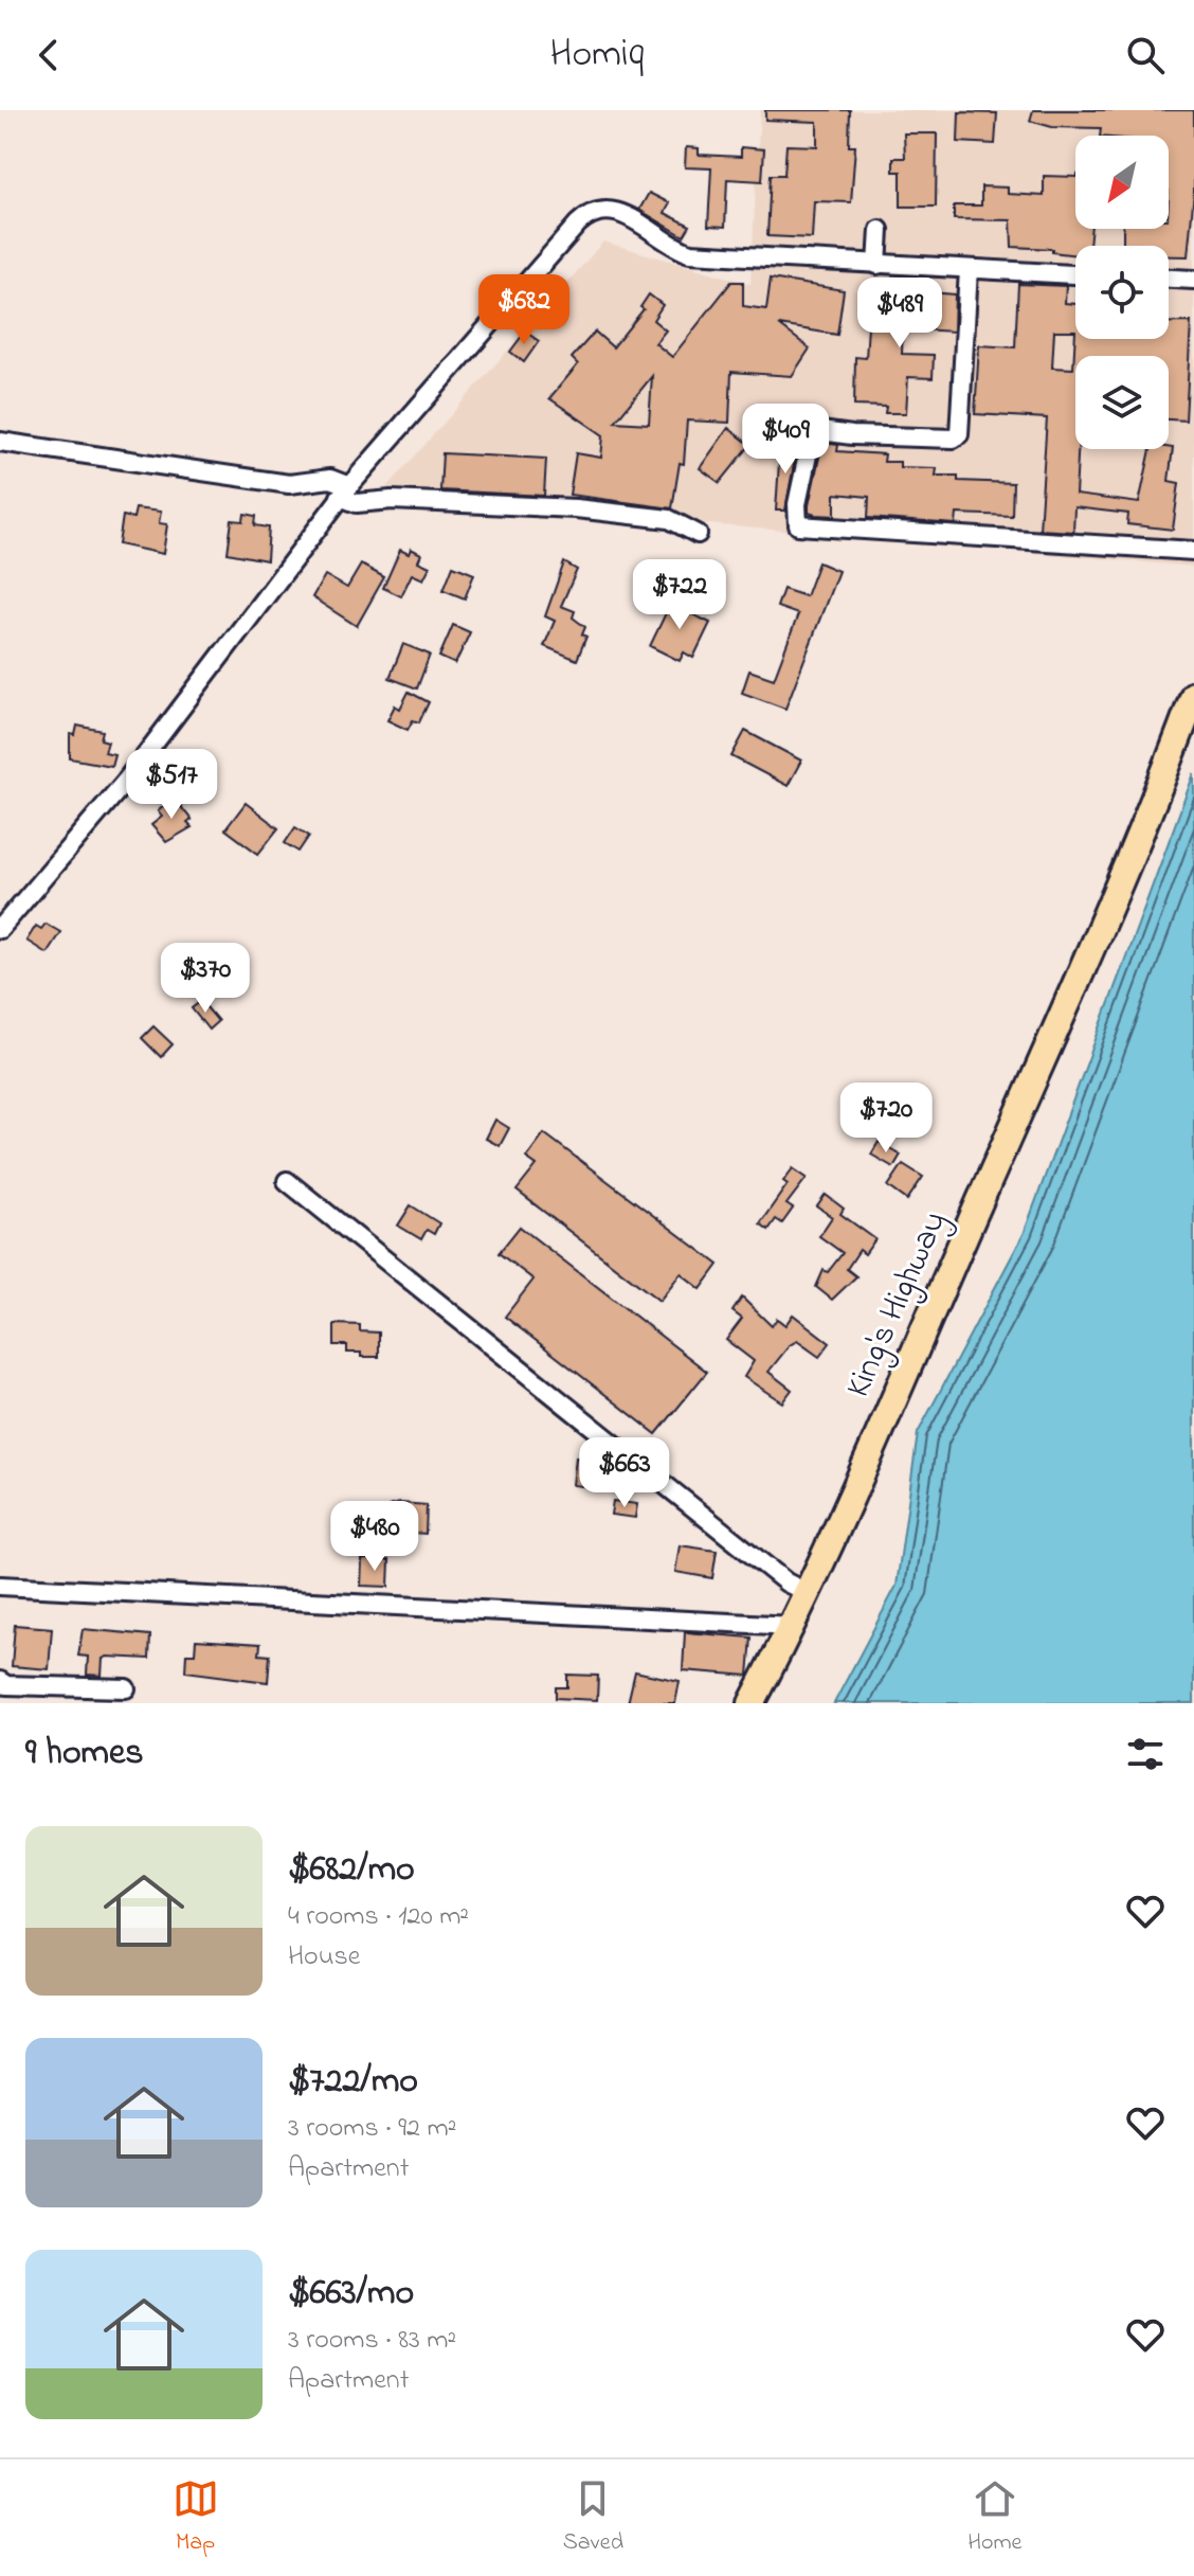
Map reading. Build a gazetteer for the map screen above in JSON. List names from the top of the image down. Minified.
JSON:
{"streets":{"highway":["King's Highway"]},"north":"bottom left","page":{"header":"Homiq","price":["$682","$489","$409","$722","$517","$370","$720","$663","$480"],"heading":"9 homes","list":[{"name":"$682/mo","note":"4 rooms · 120 m² · House"},{"name":"$722/mo","note":"3 rooms · 92 m² · Apartment"},{"name":"$663/mo","note":"3 rooms · 83 m² · Apartment"}],"tabs":["Map","Saved","Home"]}}
